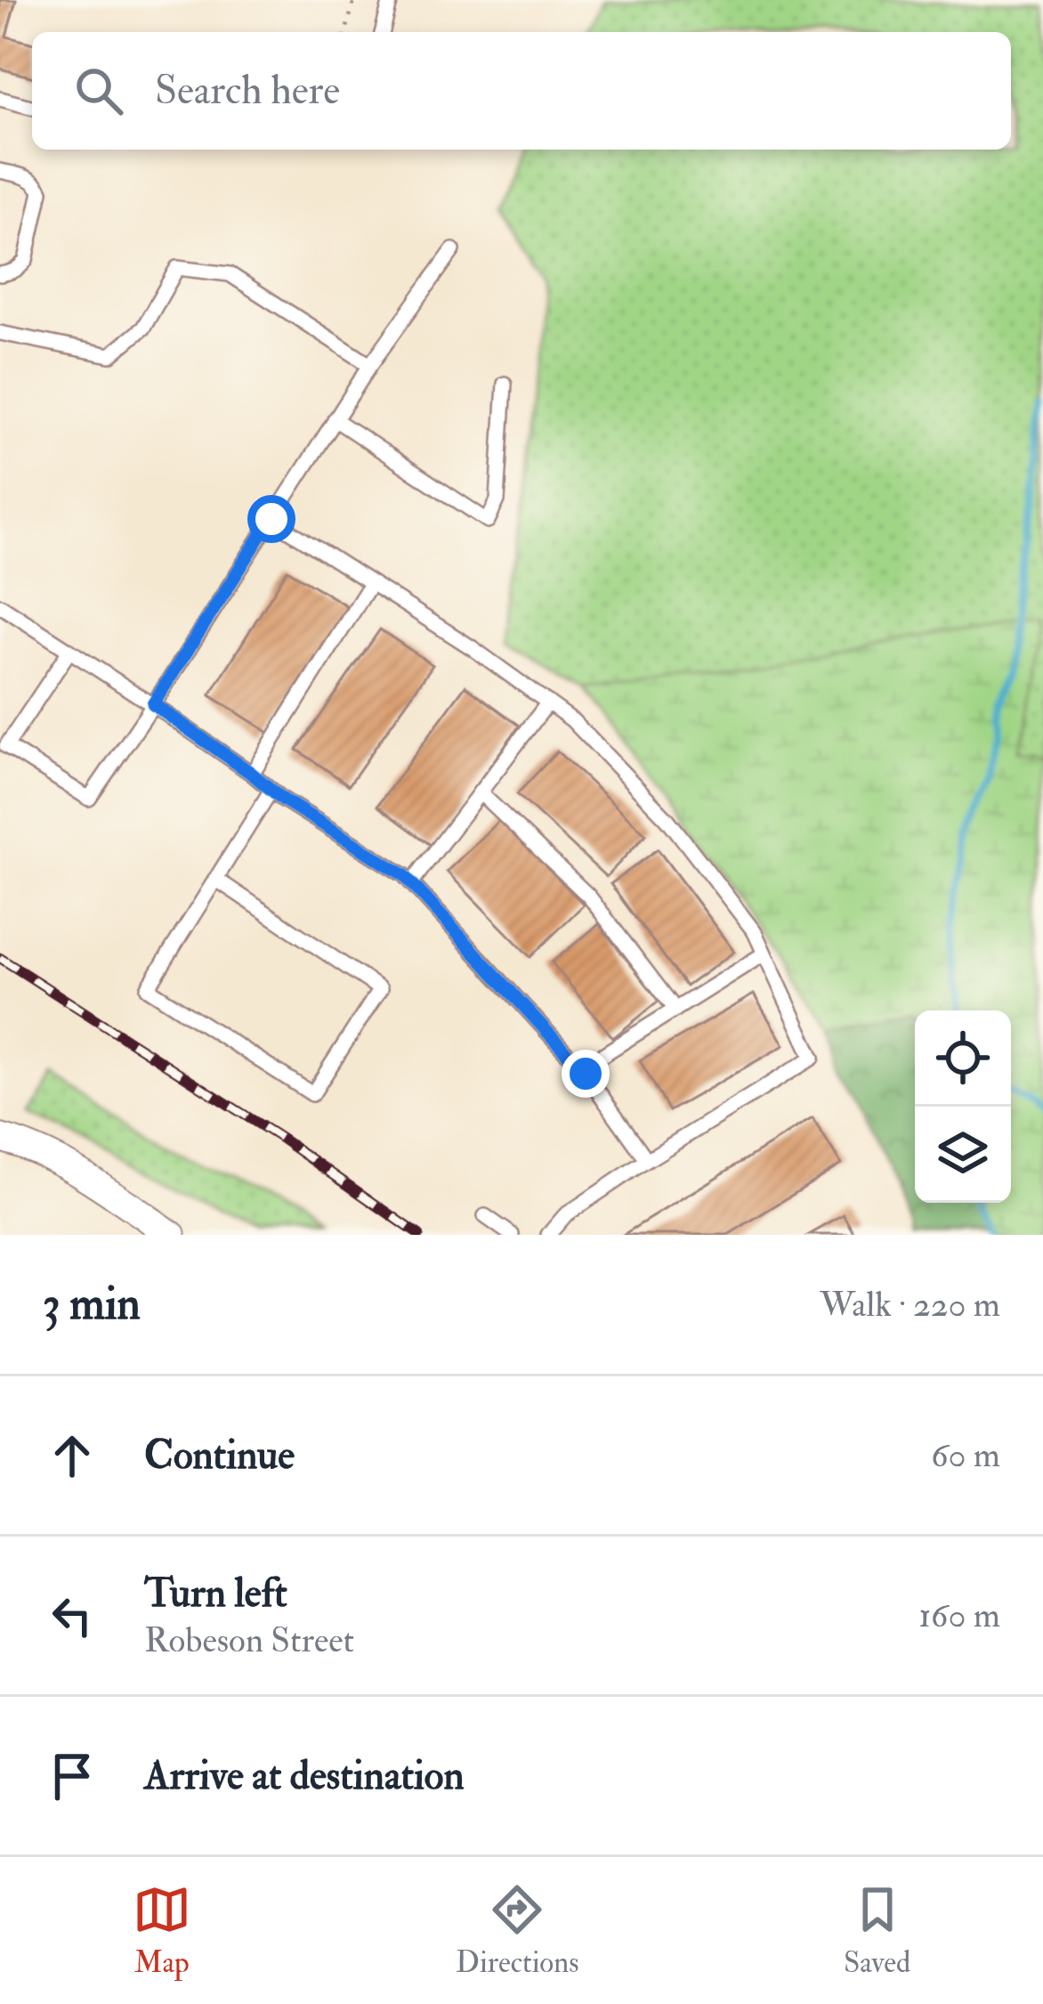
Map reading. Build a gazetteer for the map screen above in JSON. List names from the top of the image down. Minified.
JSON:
{"page":{"search":"Search here","heading":["3 min","Walk · 220 m"],"list":[["Continue","60 m"],["Turn left","Robeson Street","160 m"],"Arrive at destination"],"nav":["Map","Directions","Saved"]}}
